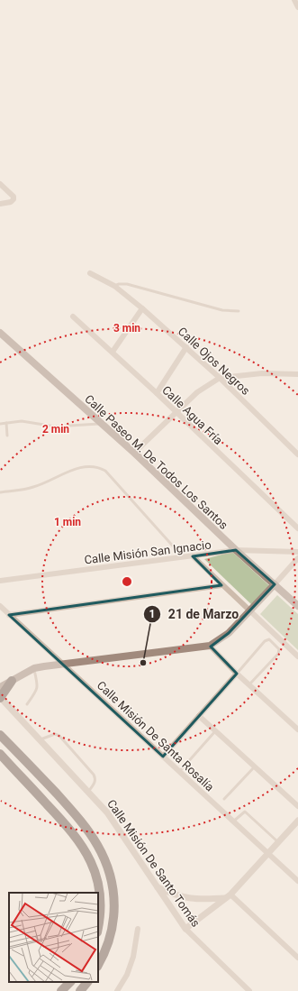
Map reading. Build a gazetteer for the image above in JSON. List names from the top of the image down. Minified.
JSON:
{"streets":{"main road":["Calle Paseo M. De Todos Los Santos"],"street":["Calle Ojos Negros","Calle Agua Fría","Calle Misión San Ignacio","Calle Misión De Santa Rosalía","Calle Misión De Santo Tomás"]},"crossings":[["Calle Paseo M. De Todos Los Santos","Calle Misión San Ignacio"]],"places":["21 de Marzo"],"rings":["3 min","2 min","1 min"]}
